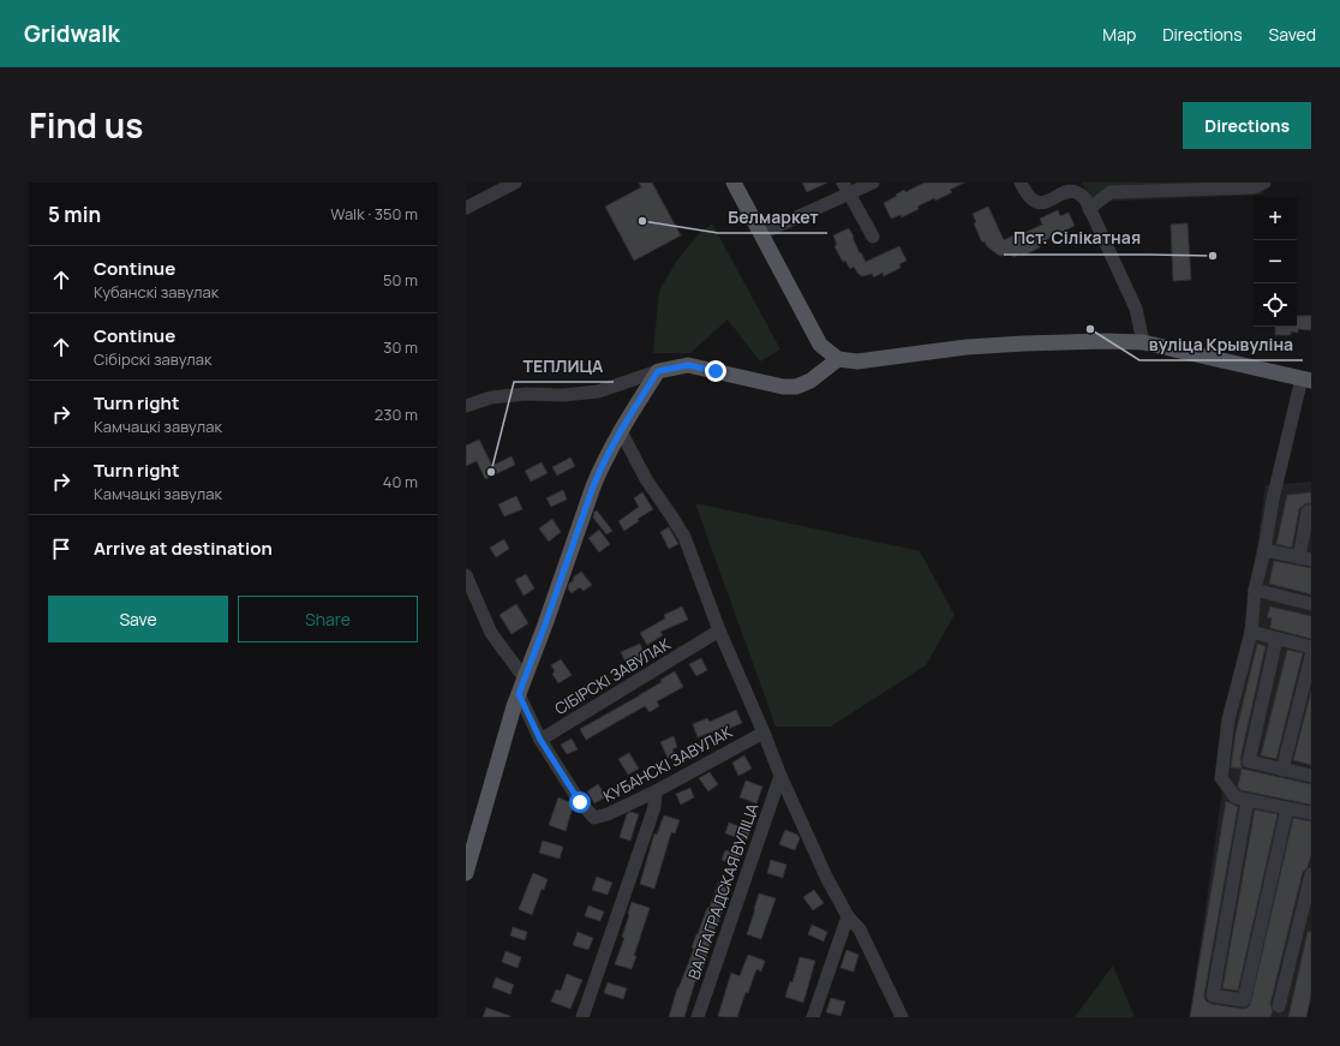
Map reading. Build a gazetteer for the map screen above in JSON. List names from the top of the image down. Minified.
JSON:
{"streets":{"street":["СІБІРСКІ ЗАВУЛАК","КУБАНСКІ ЗАВУЛАК","ВАЛГАГРАДСКАЯ ВУЛІЦА"]},"crossings":[["СІБІРСКІ ЗАВУЛАК","КУБАНСКІ ЗАВУЛАК"]],"places":["Белмаркет","Пст. Сілікатная","вуліца Крывуліна","ТЕПЛИЦА"],"page":{"header":"Gridwalk","nav":["Map","Directions","Saved"],"title":"Find us","buttons":["Directions",["Save","Share"]],"heading":["5 min","Walk · 350 m"],"map_buttons":["+","−"],"list":[["Continue","Кубанскі завулак","50 m"],["Continue","Сібірскі завулак","30 m"],["Turn right","Камчацкі завулак","230 m"],["Turn right","Камчацкі завулак","40 m"],"Arrive at destination"]}}
